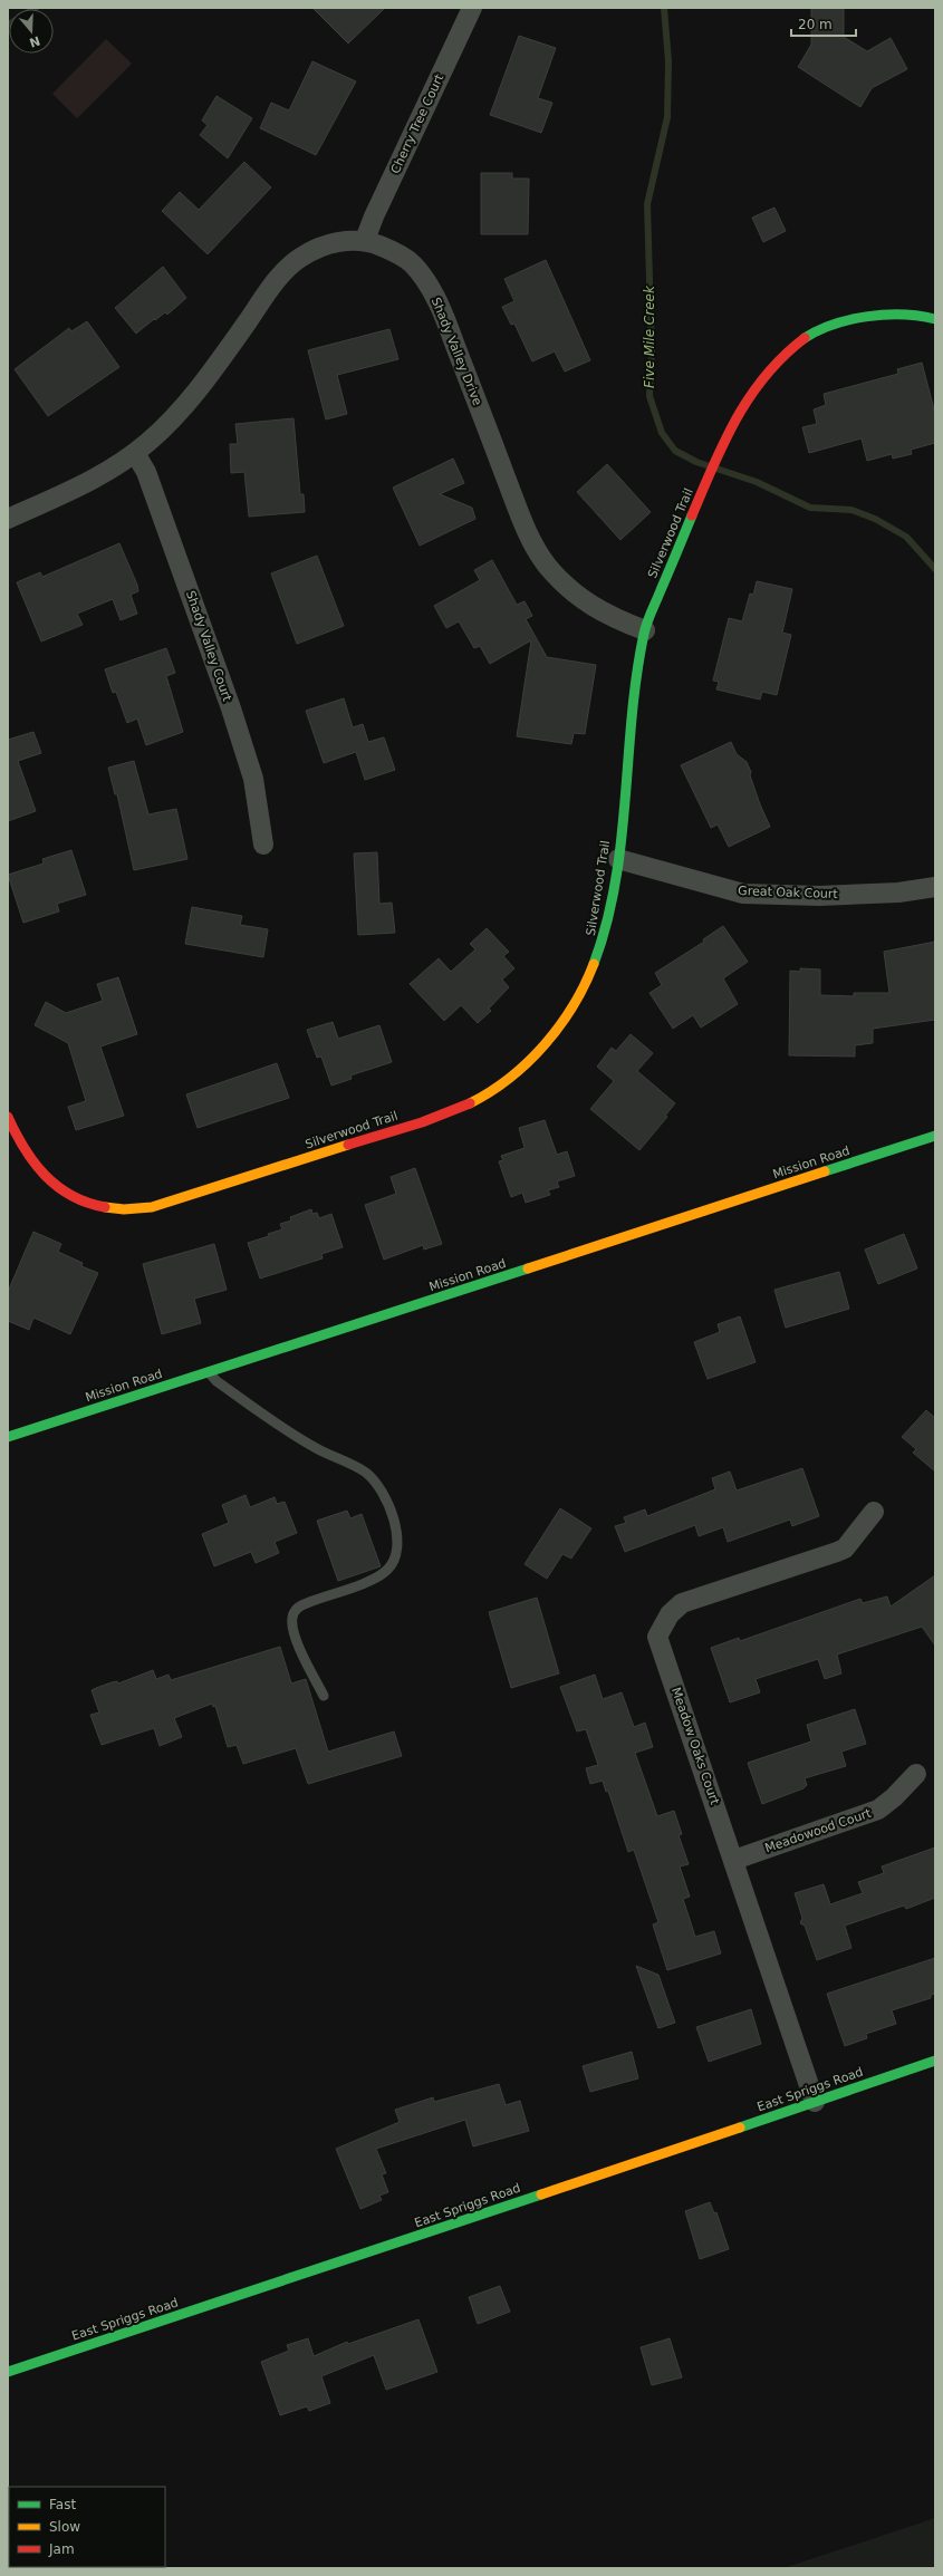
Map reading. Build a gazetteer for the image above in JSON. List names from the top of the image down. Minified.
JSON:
{"streets":{"street":["Cherry Tree Court","Shady Valley Drive","Silverwood Trail","Shady Valley Court","Great Oak Court","Mission Road","Meadow Oaks Court","Meadowood Court","East Spriggs Road"]},"crossings":[["Cherry Tree Court","Shady Valley Drive"],["Shady Valley Drive","Silverwood Trail"],["Silverwood Trail","Great Oak Court"],["Meadow Oaks Court","Meadowood Court"],["Meadow Oaks Court","East Spriggs Road"]],"water":["Five Mile Creek"],"legend":["Fast","Slow","Jam"],"scale_bar":"20 m","north":"bottom"}
